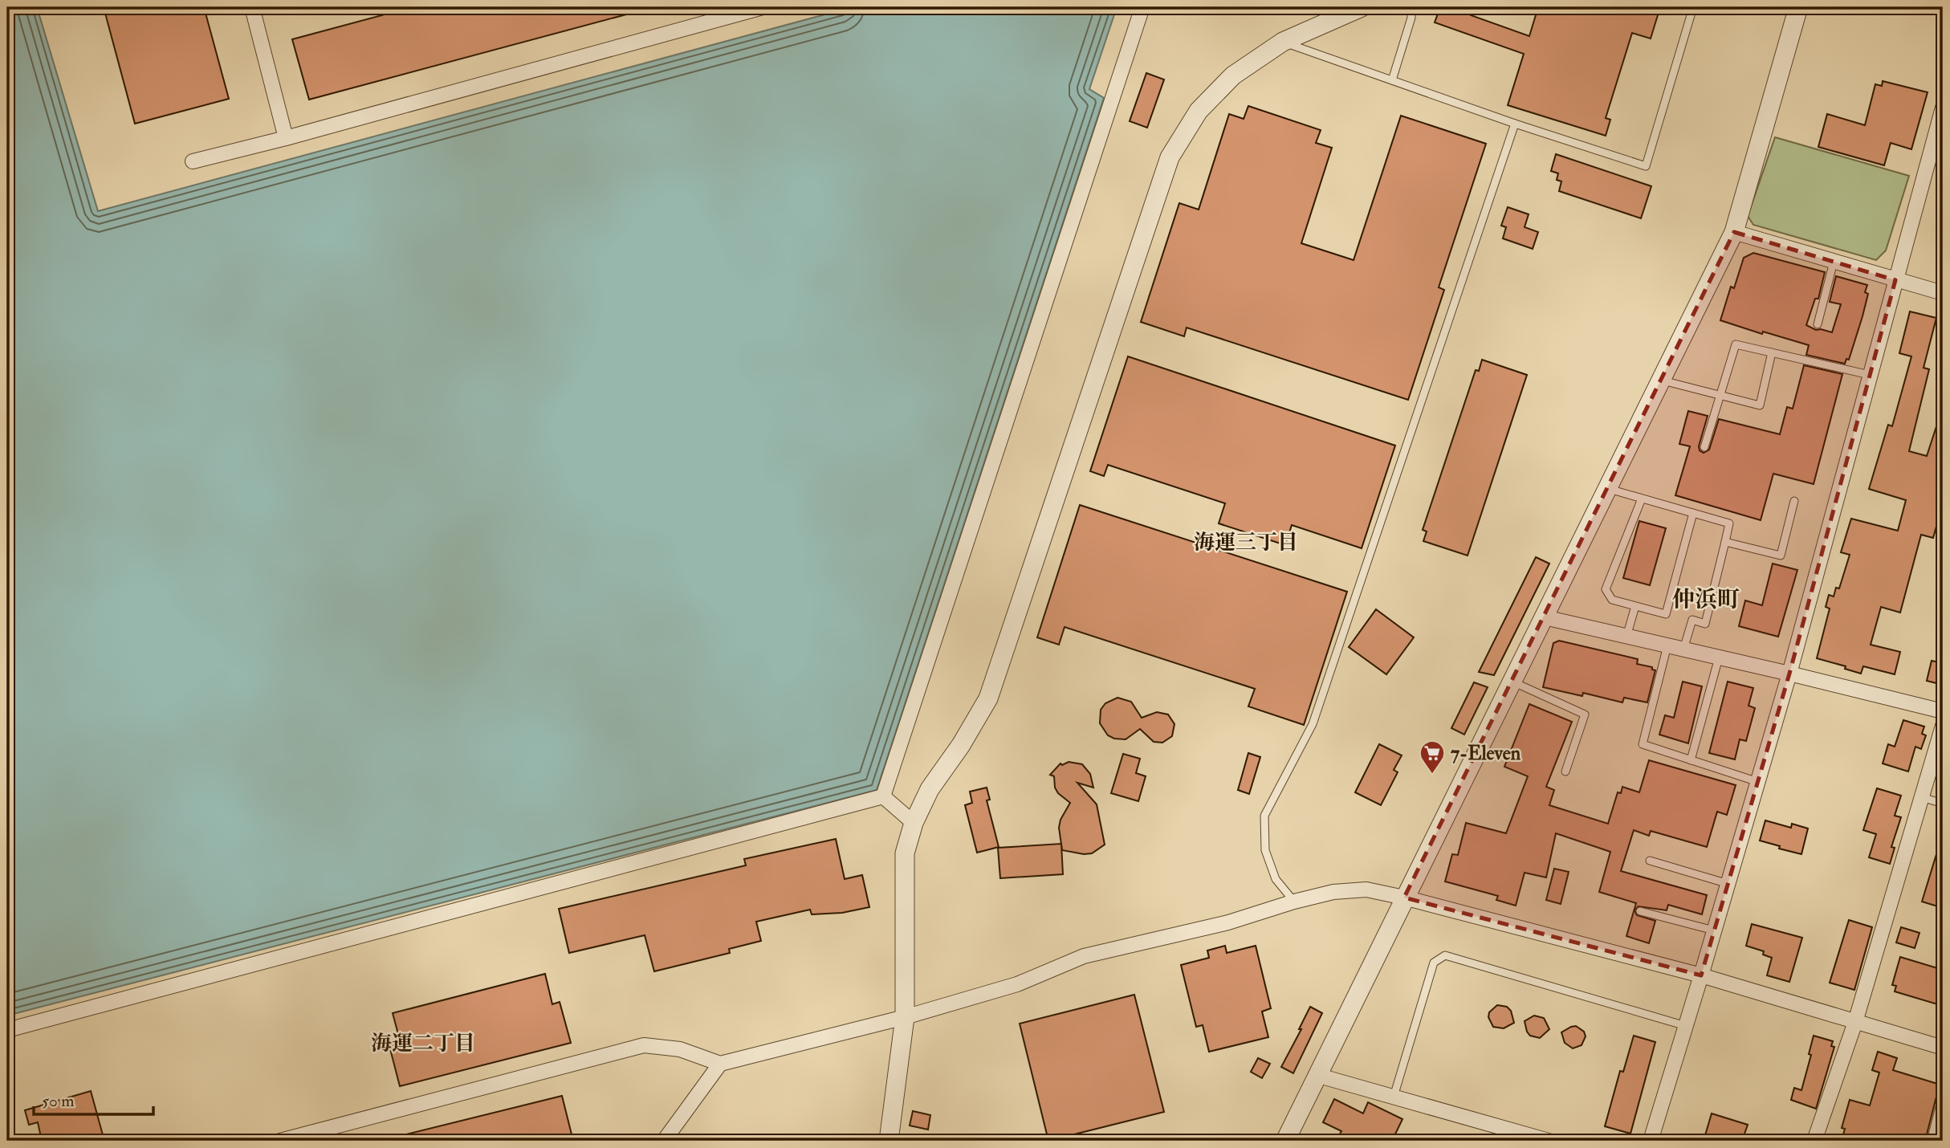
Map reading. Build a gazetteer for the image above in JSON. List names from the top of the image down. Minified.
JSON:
{"districts":["海運三丁目","仲浜町","海運二丁目"],"places":{"supermarket":["7-Eleven"]},"scale_bar":"50 m"}
